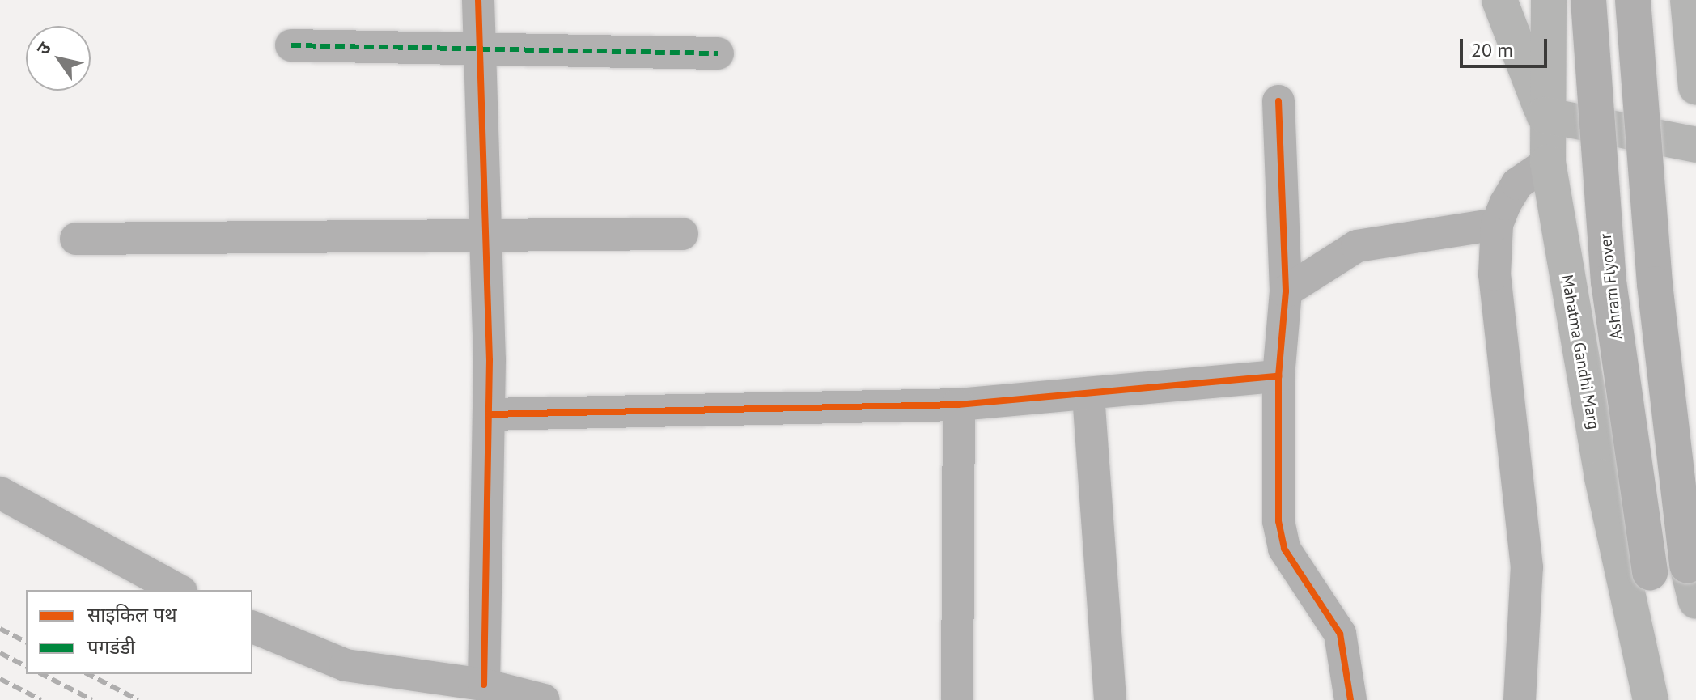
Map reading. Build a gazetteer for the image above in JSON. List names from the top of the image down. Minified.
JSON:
{"streets":{"highway":["Ashram Flyover"],"main road":["Mahatma Gandhi Marg"]},"legend":["साइकिल पथ","पगडंडी"],"scale_bar":"20 m","north":"top left"}
